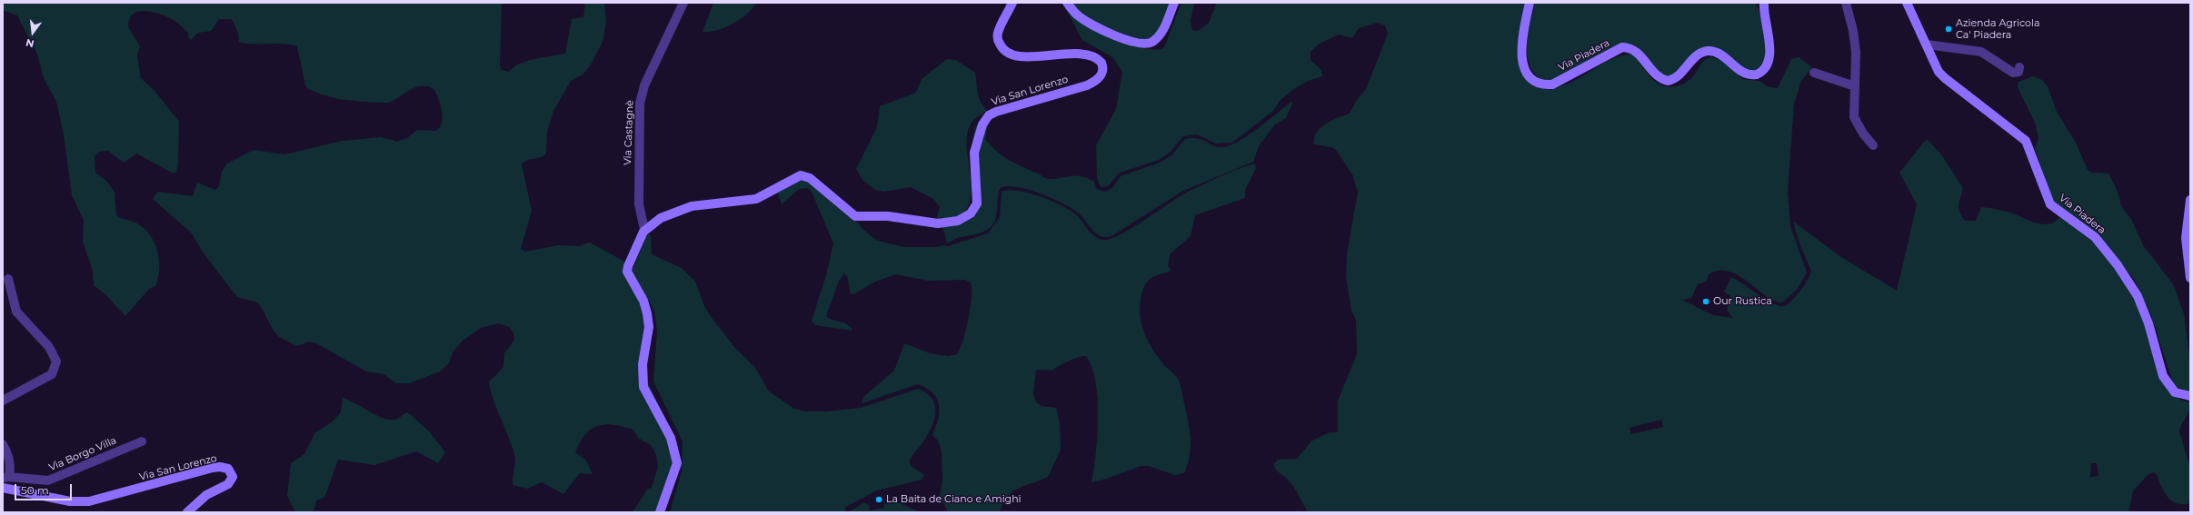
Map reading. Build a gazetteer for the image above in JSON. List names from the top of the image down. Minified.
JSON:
{"streets":{"street":["Via Piadera","Via San Lorenzo","Via Castagnè","Via Borgo Villa"]},"crossings":[["Via San Lorenzo","Via Castagnè"]],"places":["Azienda Agricola Ca' Piadera","Our Rustica","La Baita de Ciano e Amighi"],"scale_bar":"50 m","north":"bottom"}
